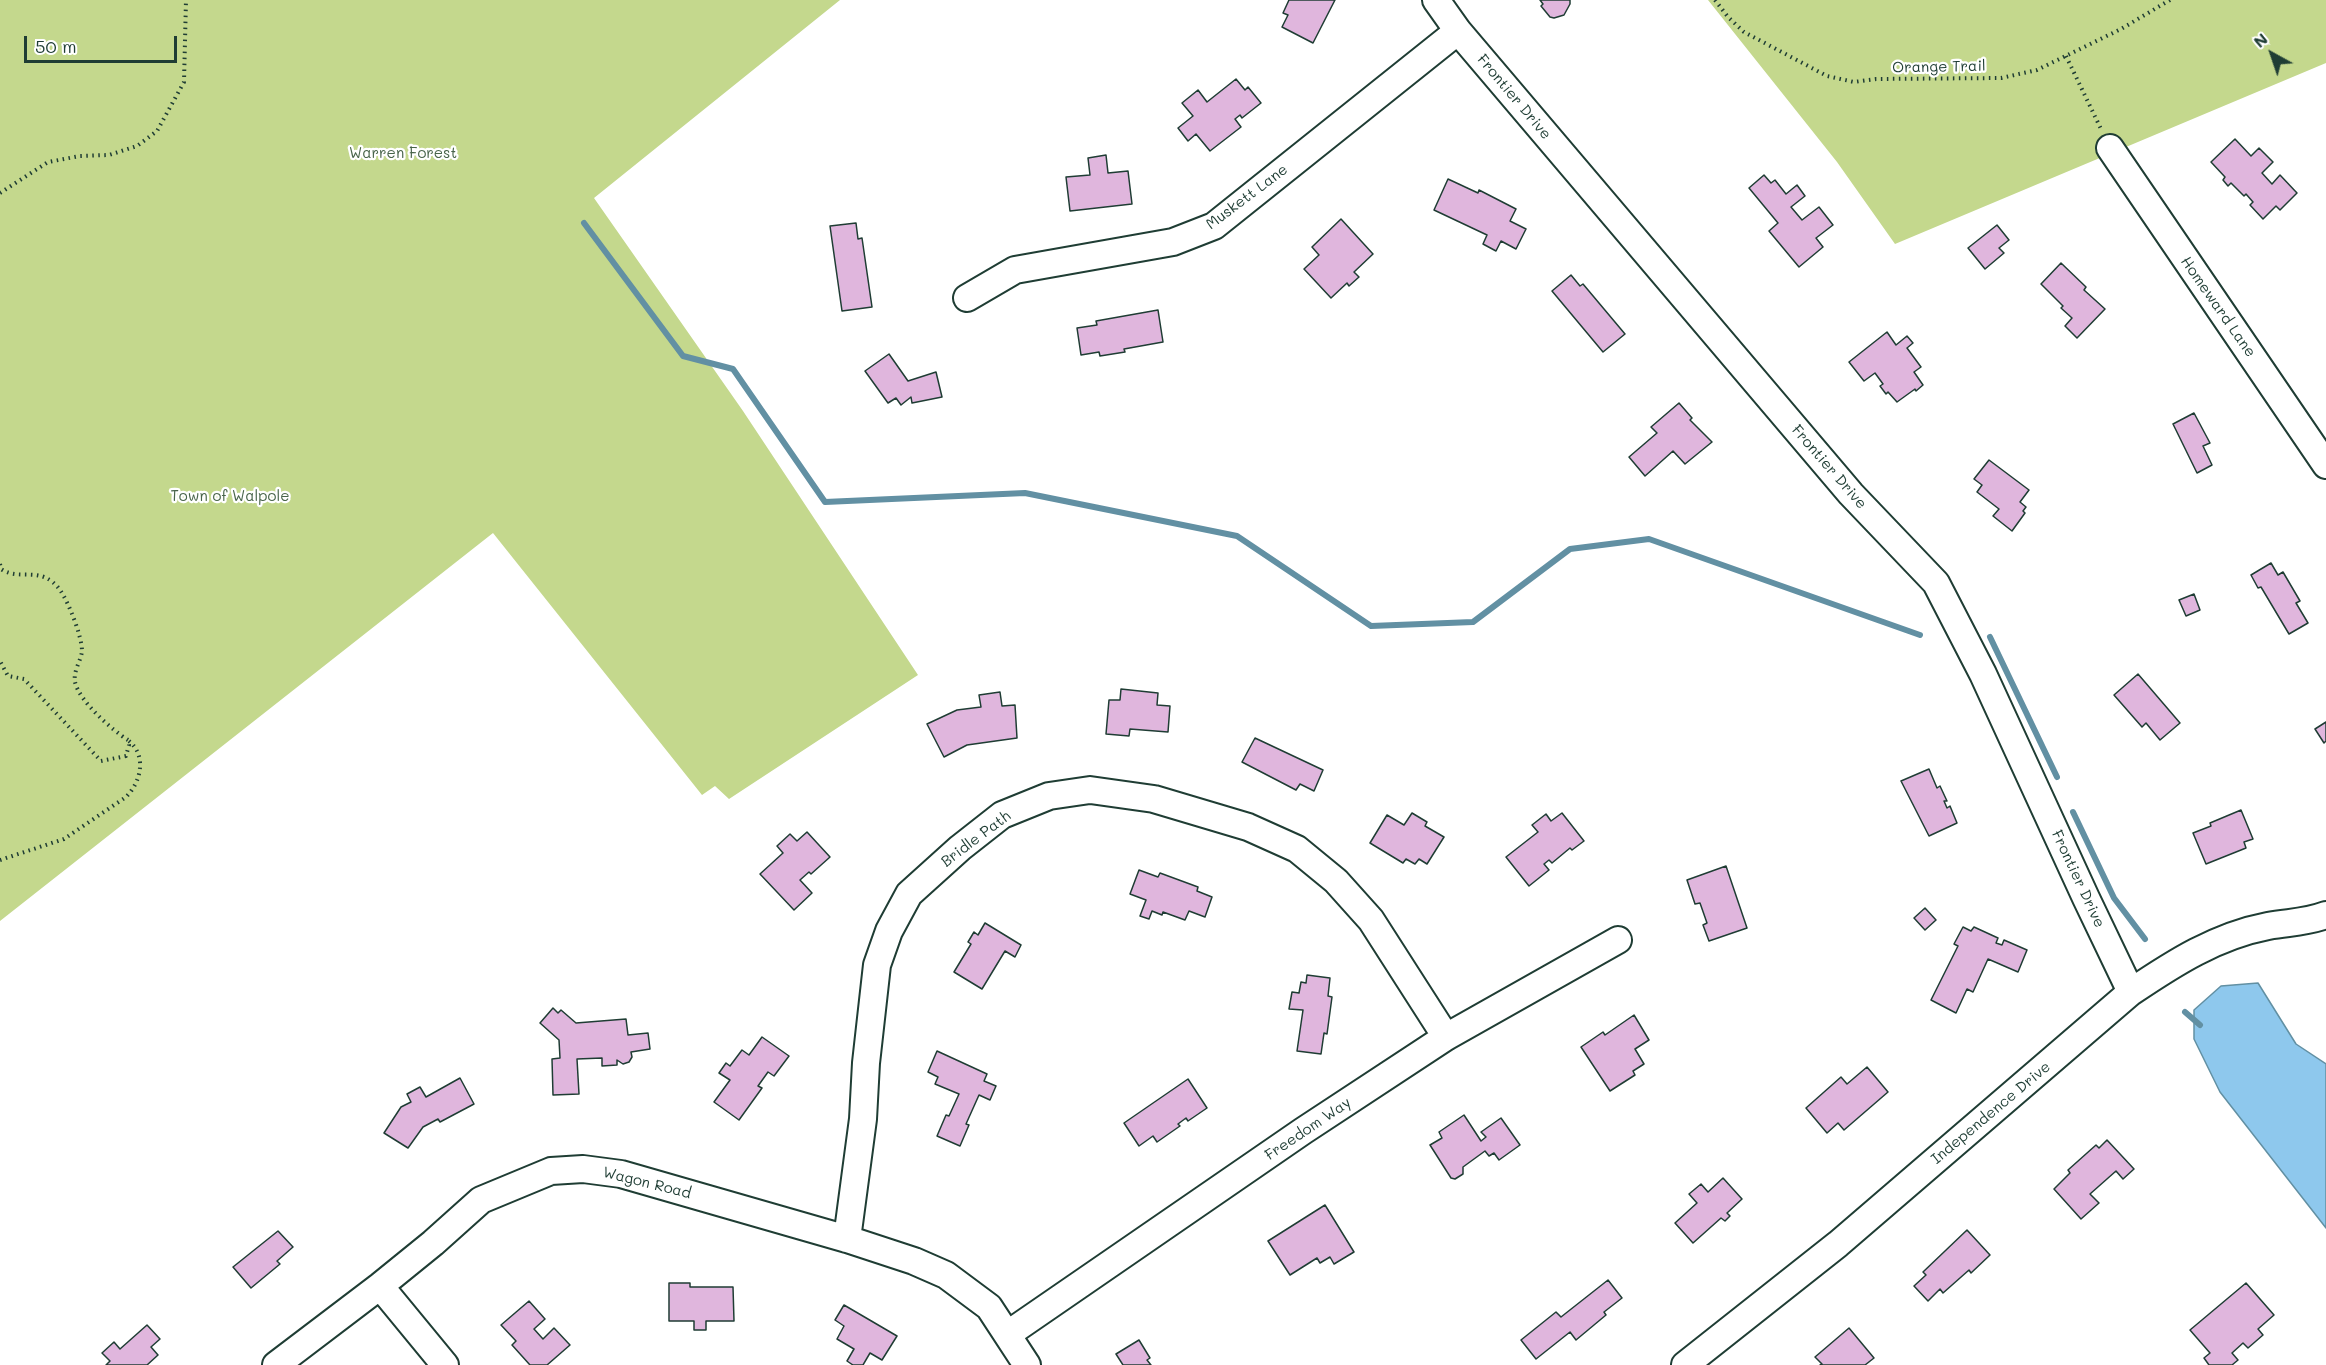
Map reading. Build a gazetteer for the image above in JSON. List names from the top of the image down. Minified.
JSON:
{"streets":{"street":["Frontier Drive","Muskett Lane","Homeward Lane","Bridle Path","Independence Drive","Freedom Way","Wagon Road"],"path":["Orange Trail"]},"crossings":[["Frontier Drive","Muskett Lane"],["Frontier Drive","Independence Drive"],["Bridle Path","Freedom Way"],["Bridle Path","Wagon Road"],["Freedom Way","Wagon Road"]],"parks":["Warren Forest","Town of Walpole"],"scale_bar":"50 m","north":"top left"}
